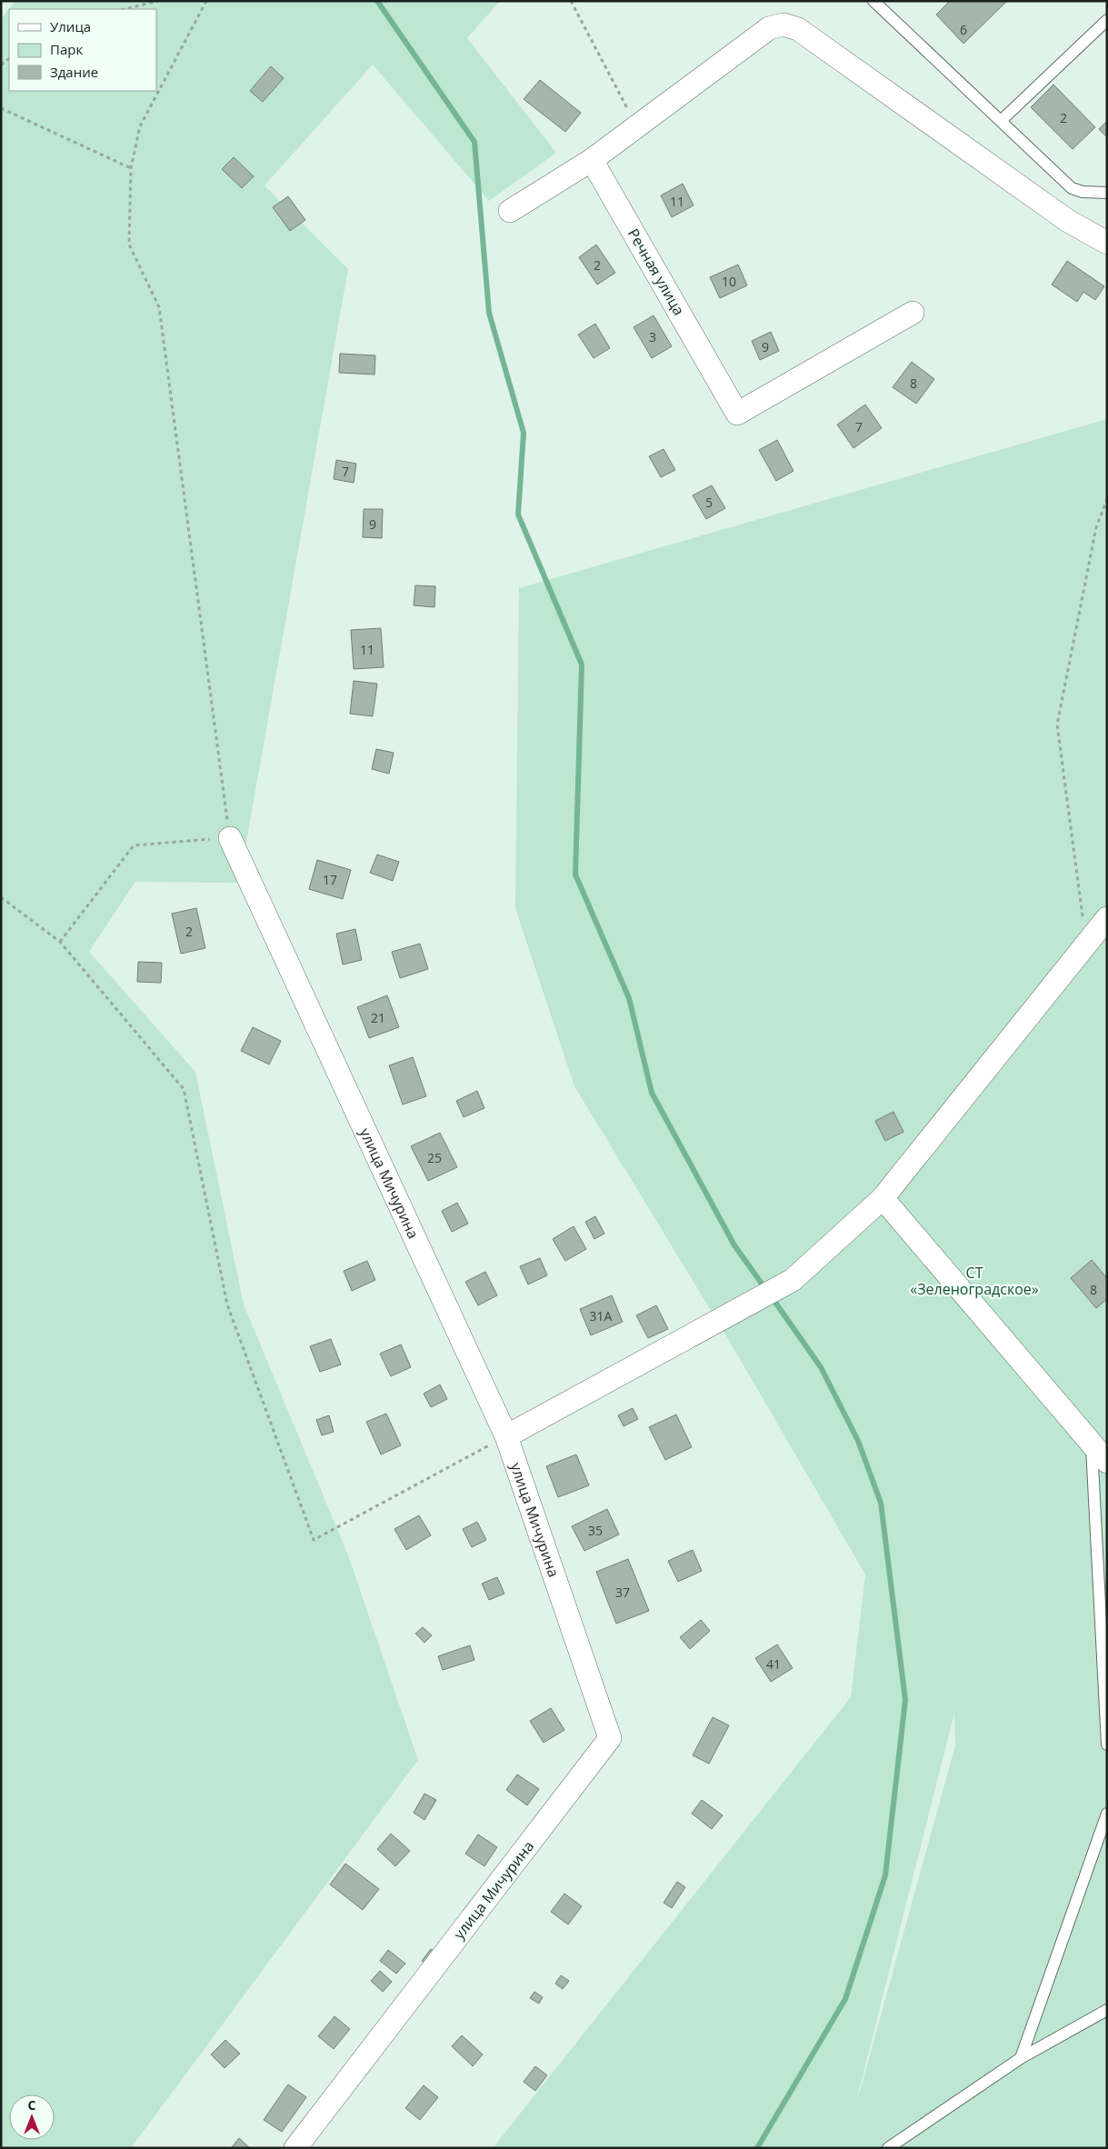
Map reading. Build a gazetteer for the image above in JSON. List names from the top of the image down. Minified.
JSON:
{"streets":{"street":["Речная улица","улица Мичурина"]},"parks":["СТ «Зеленоградское»"],"house_numbers":["6","2","11","2","10","3","9","8","7","7","5","9","11","17","2","21","25","8","31А","35","37","41"],"legend":["Улица","Парк","Здание"],"north":"top"}
